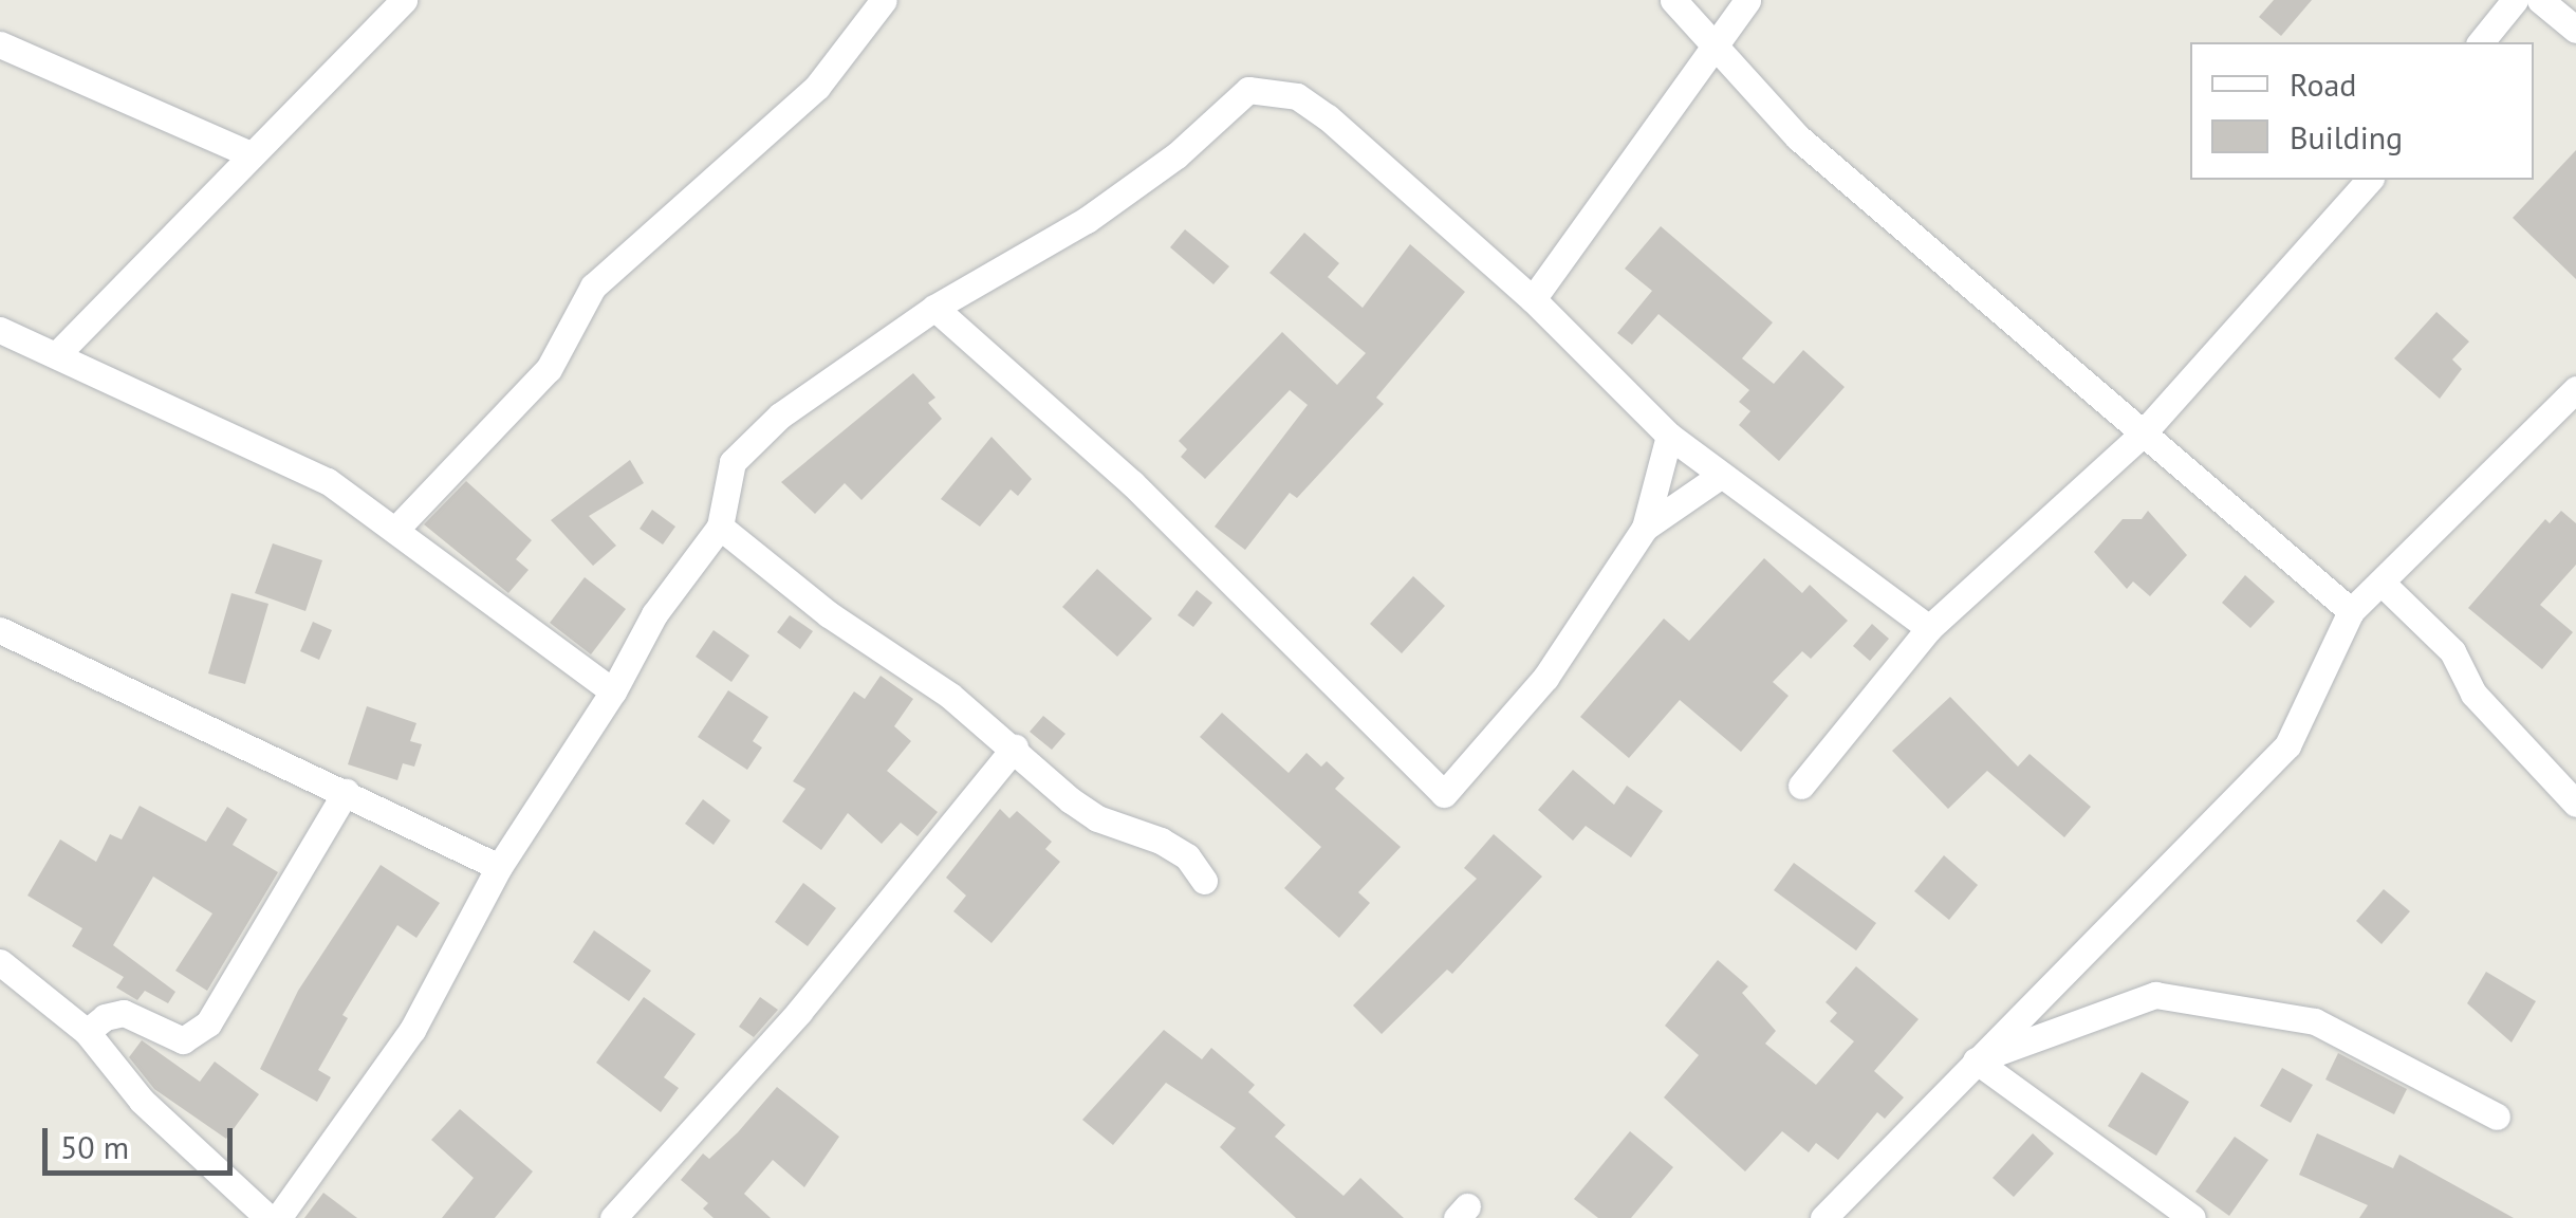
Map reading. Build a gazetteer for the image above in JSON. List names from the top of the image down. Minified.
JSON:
{"legend":["Road","Building"],"scale_bar":"50 m"}
